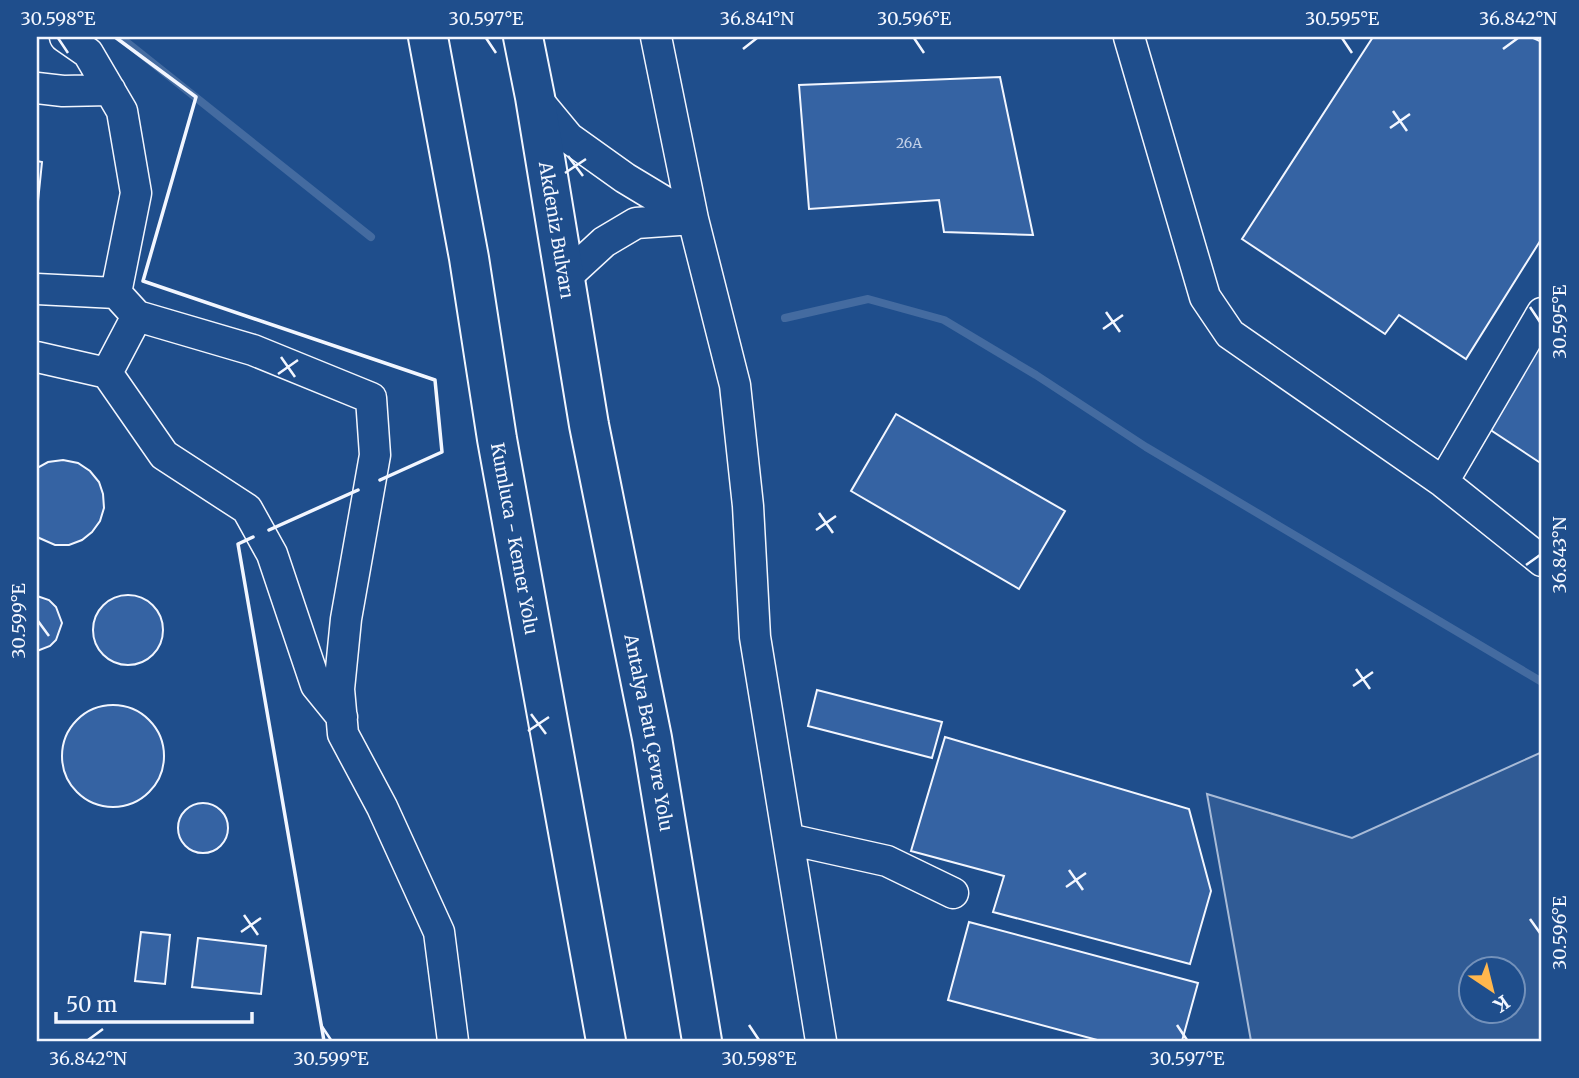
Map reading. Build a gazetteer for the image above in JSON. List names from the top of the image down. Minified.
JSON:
{"streets":{"highway":["Akdeniz Bulvarı","Kumluca - Kemer Yolu","Antalya Batı Çevre Yolu"]},"crossings":[["Akdeniz Bulvarı","Antalya Batı Çevre Yolu"]],"house_numbers":["26A"],"scale_bar":"50 m","north":"bottom right","coordinates":["30.598°E","30.597°E","36.841°N","30.596°E","30.595°E","36.842°N","36.843°N","30.599°E"]}
